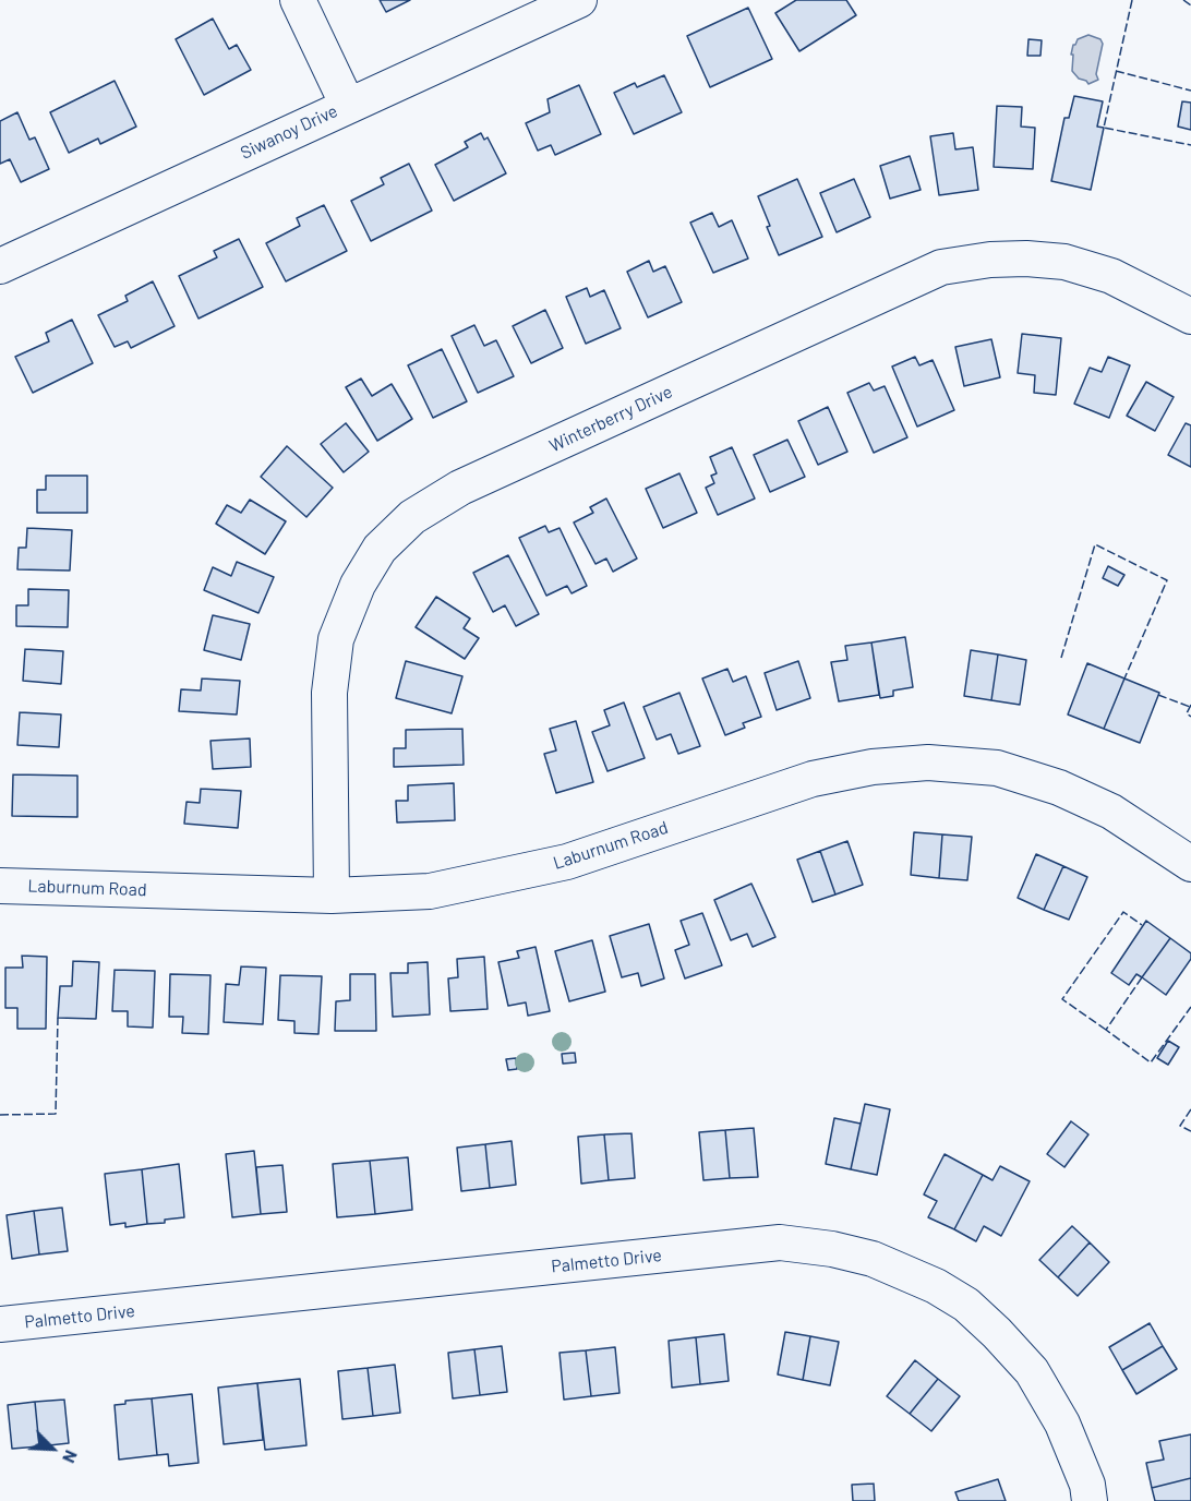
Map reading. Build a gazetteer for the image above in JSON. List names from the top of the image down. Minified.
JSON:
{"streets":{"street":["Siwanoy Drive","Winterberry Drive","Laburnum Road","Palmetto Drive"]},"crossings":[["Winterberry Drive","Laburnum Road"]],"north":"bottom right"}
